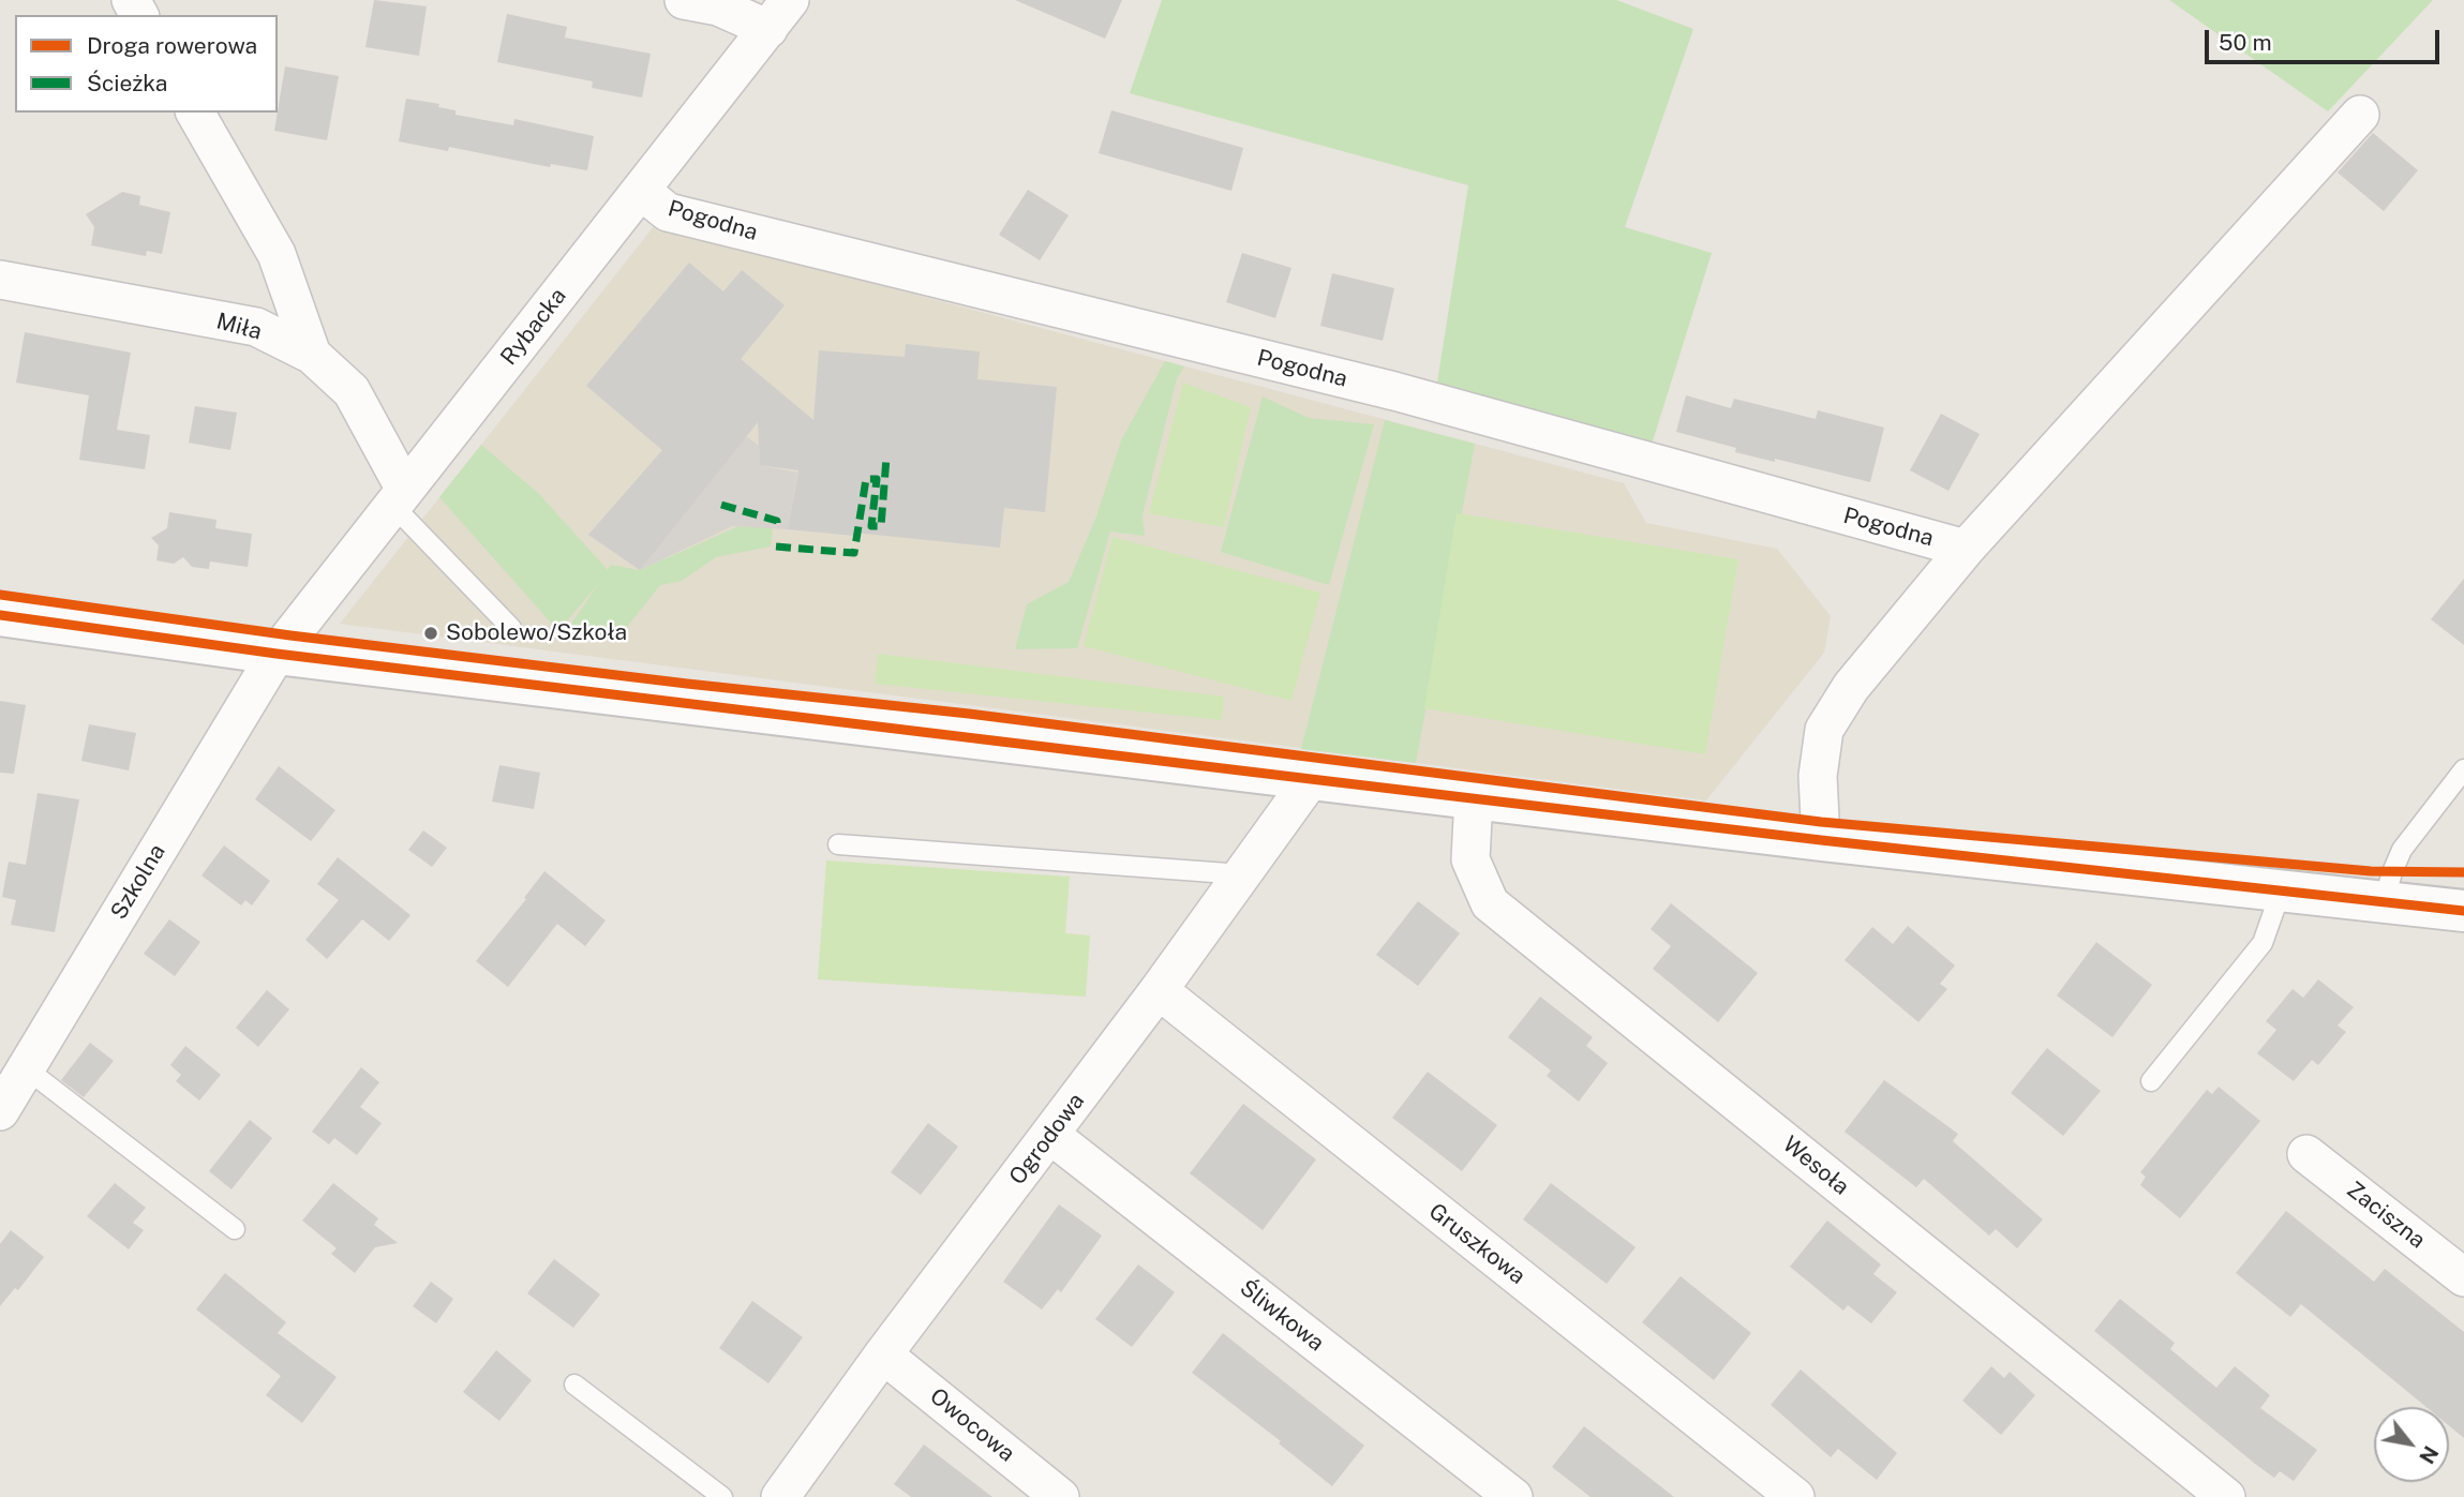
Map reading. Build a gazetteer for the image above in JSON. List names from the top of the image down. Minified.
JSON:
{"streets":{"street":["Pogodna","Miła","Rybacka","Szkolna","Ogrodowa","Wesoła","Zaciszna","Gruszkowa","Śliwkowa","Owocowa"]},"crossings":[["Pogodna","Rybacka"],["Miła","Rybacka"],["Rybacka","Szkolna"],["Ogrodowa","Gruszkowa"],["Ogrodowa","Śliwkowa"],["Ogrodowa","Owocowa"]],"places":["Sobolewo/Szkoła"],"legend":["Droga rowerowa","Ścieżka"],"scale_bar":"50 m","north":"bottom right"}
